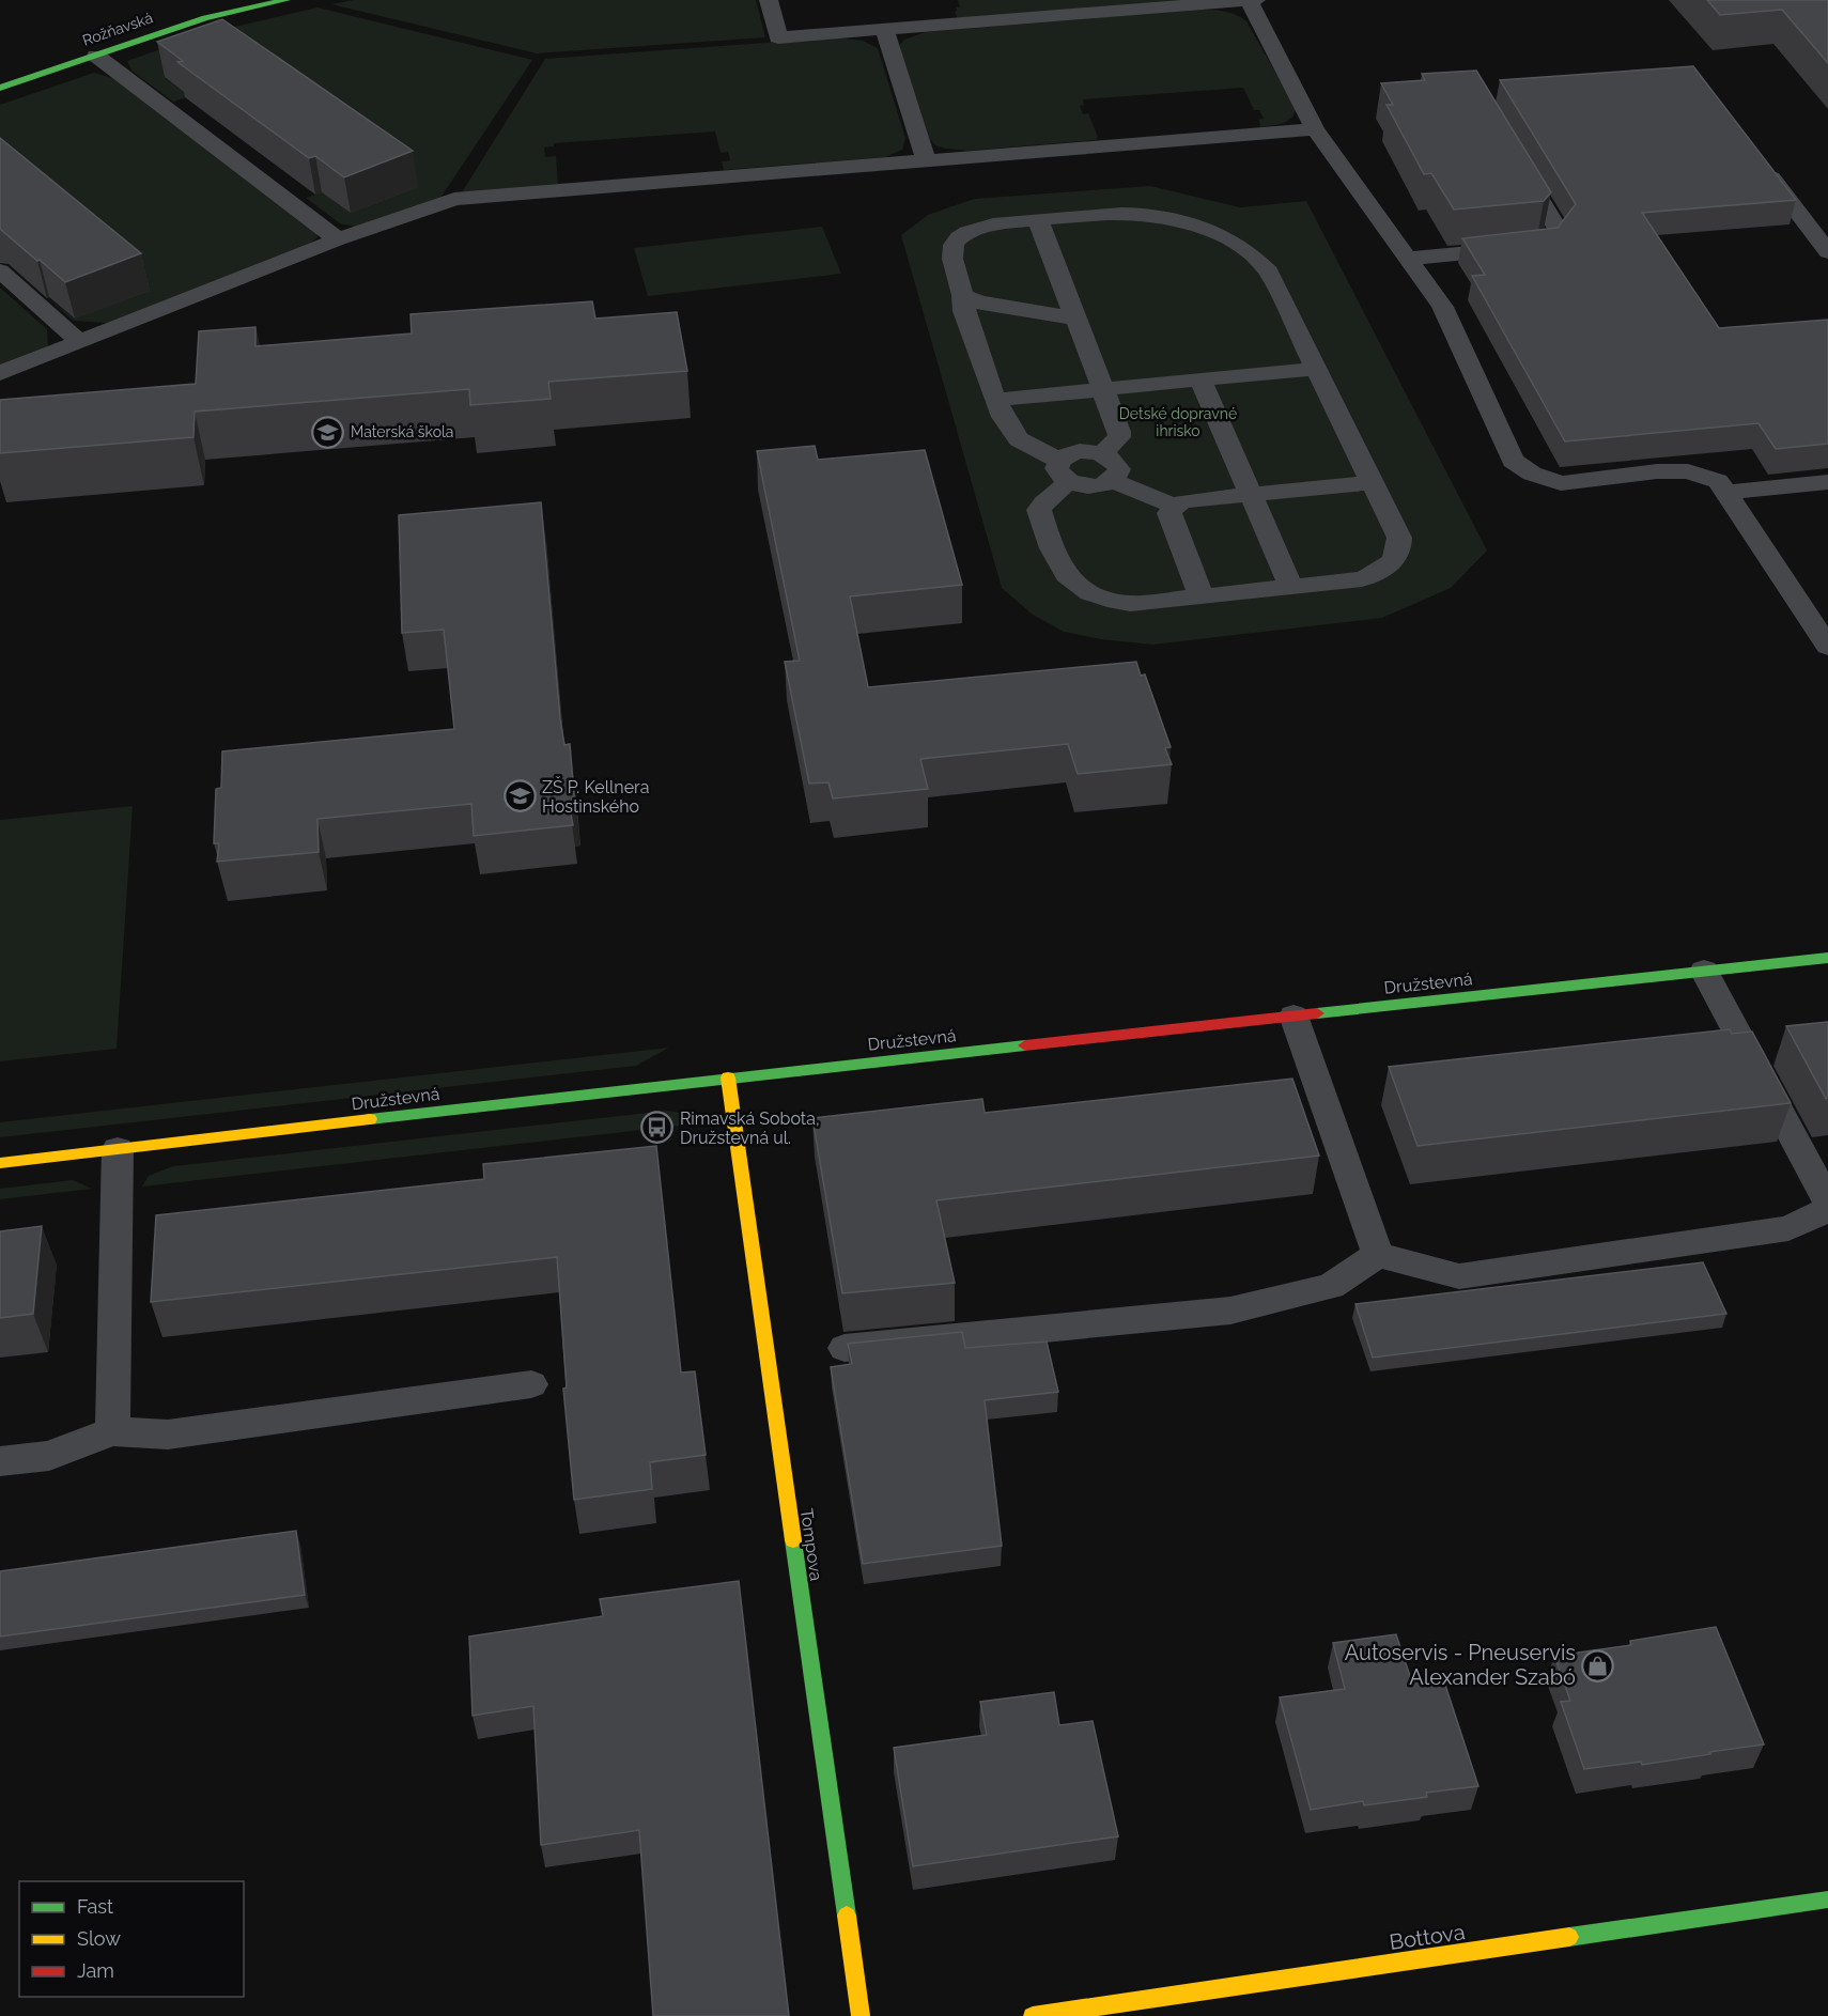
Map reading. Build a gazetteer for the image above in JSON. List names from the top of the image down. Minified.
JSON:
{"streets":{"street":["Rožňavská","Družstevná","Tompova","Bottova"]},"crossings":[["Družstevná","Tompova"]],"parks":["Detské dopravné ihrisko"],"places":{"school or university":["Materská škola","ZŠ P. Kellnera Hostinského"],"bus stop":["Rimavská Sobota, Družstevná ul."],"shop":["Autoservis - Pneuservis Alexander Szabó"]},"legend":["Fast","Slow","Jam"]}
